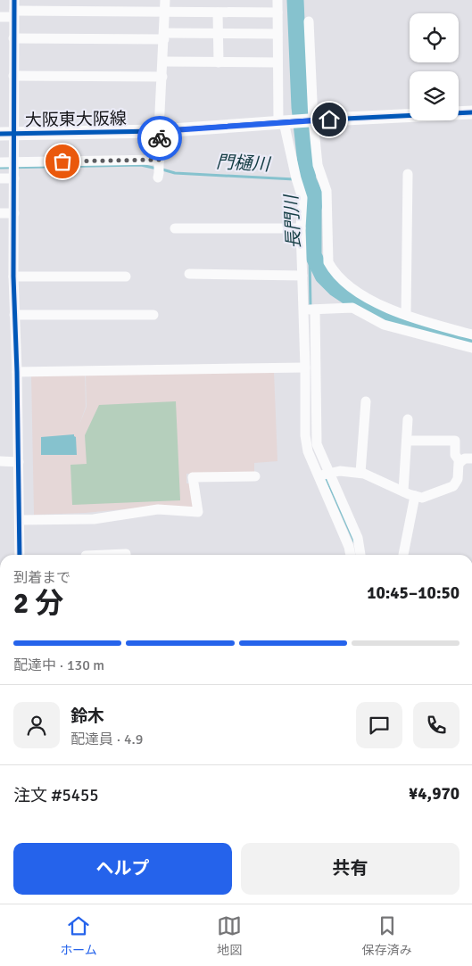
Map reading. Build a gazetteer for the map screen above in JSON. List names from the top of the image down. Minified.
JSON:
{"streets":{"main road":["大阪東大阪線"]},"water":["門樋川","長門川"],"page":{"heading":["2 分","到着まで","10:45–10:50"],"panel":["鈴木","配達員 · 4.9","注文 #5455","¥4,970"],"bar":"配達中 · 130 m","buttons":["ヘルプ","共有"],"tabs":["ホーム","地図","保存済み"]}}
